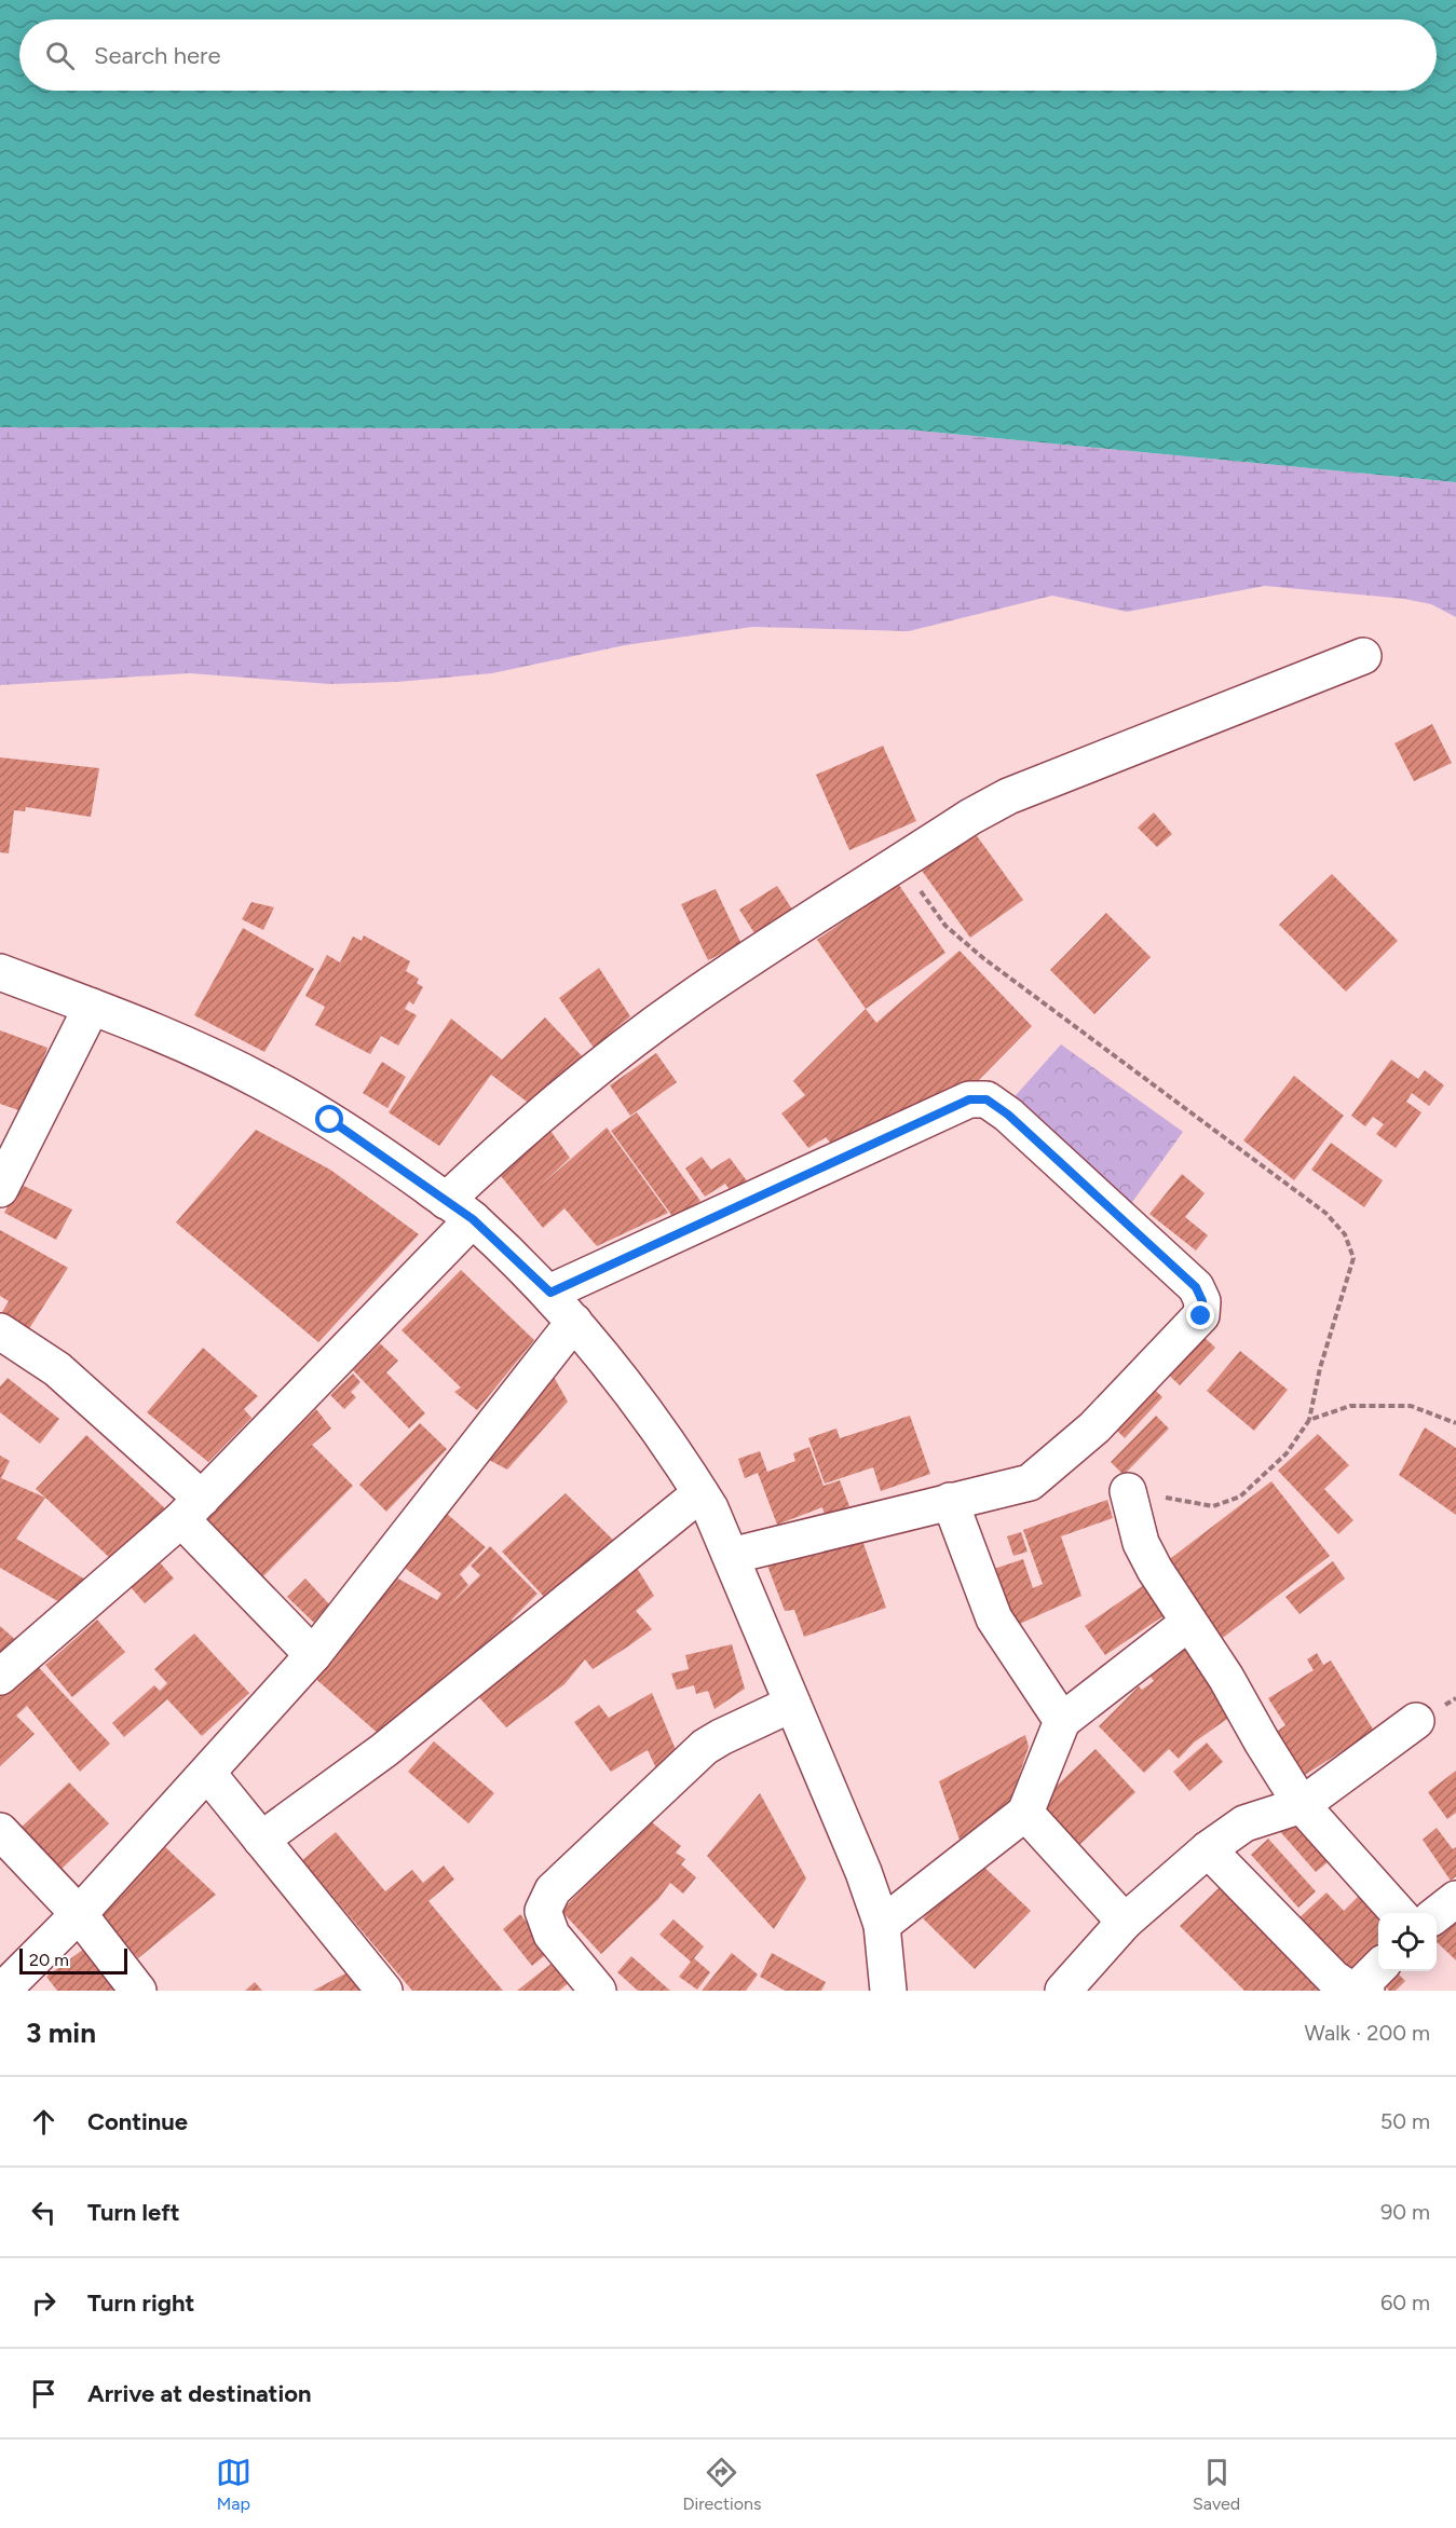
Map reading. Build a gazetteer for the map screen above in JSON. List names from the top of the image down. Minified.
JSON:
{"scale_bar":"20 m","page":{"search":"Search here","scale":"20 m","heading":["3 min","Walk · 200 m"],"list":[["Continue","50 m"],["Turn left","90 m"],["Turn right","60 m"],"Arrive at destination"],"nav":["Map","Directions","Saved"]}}
